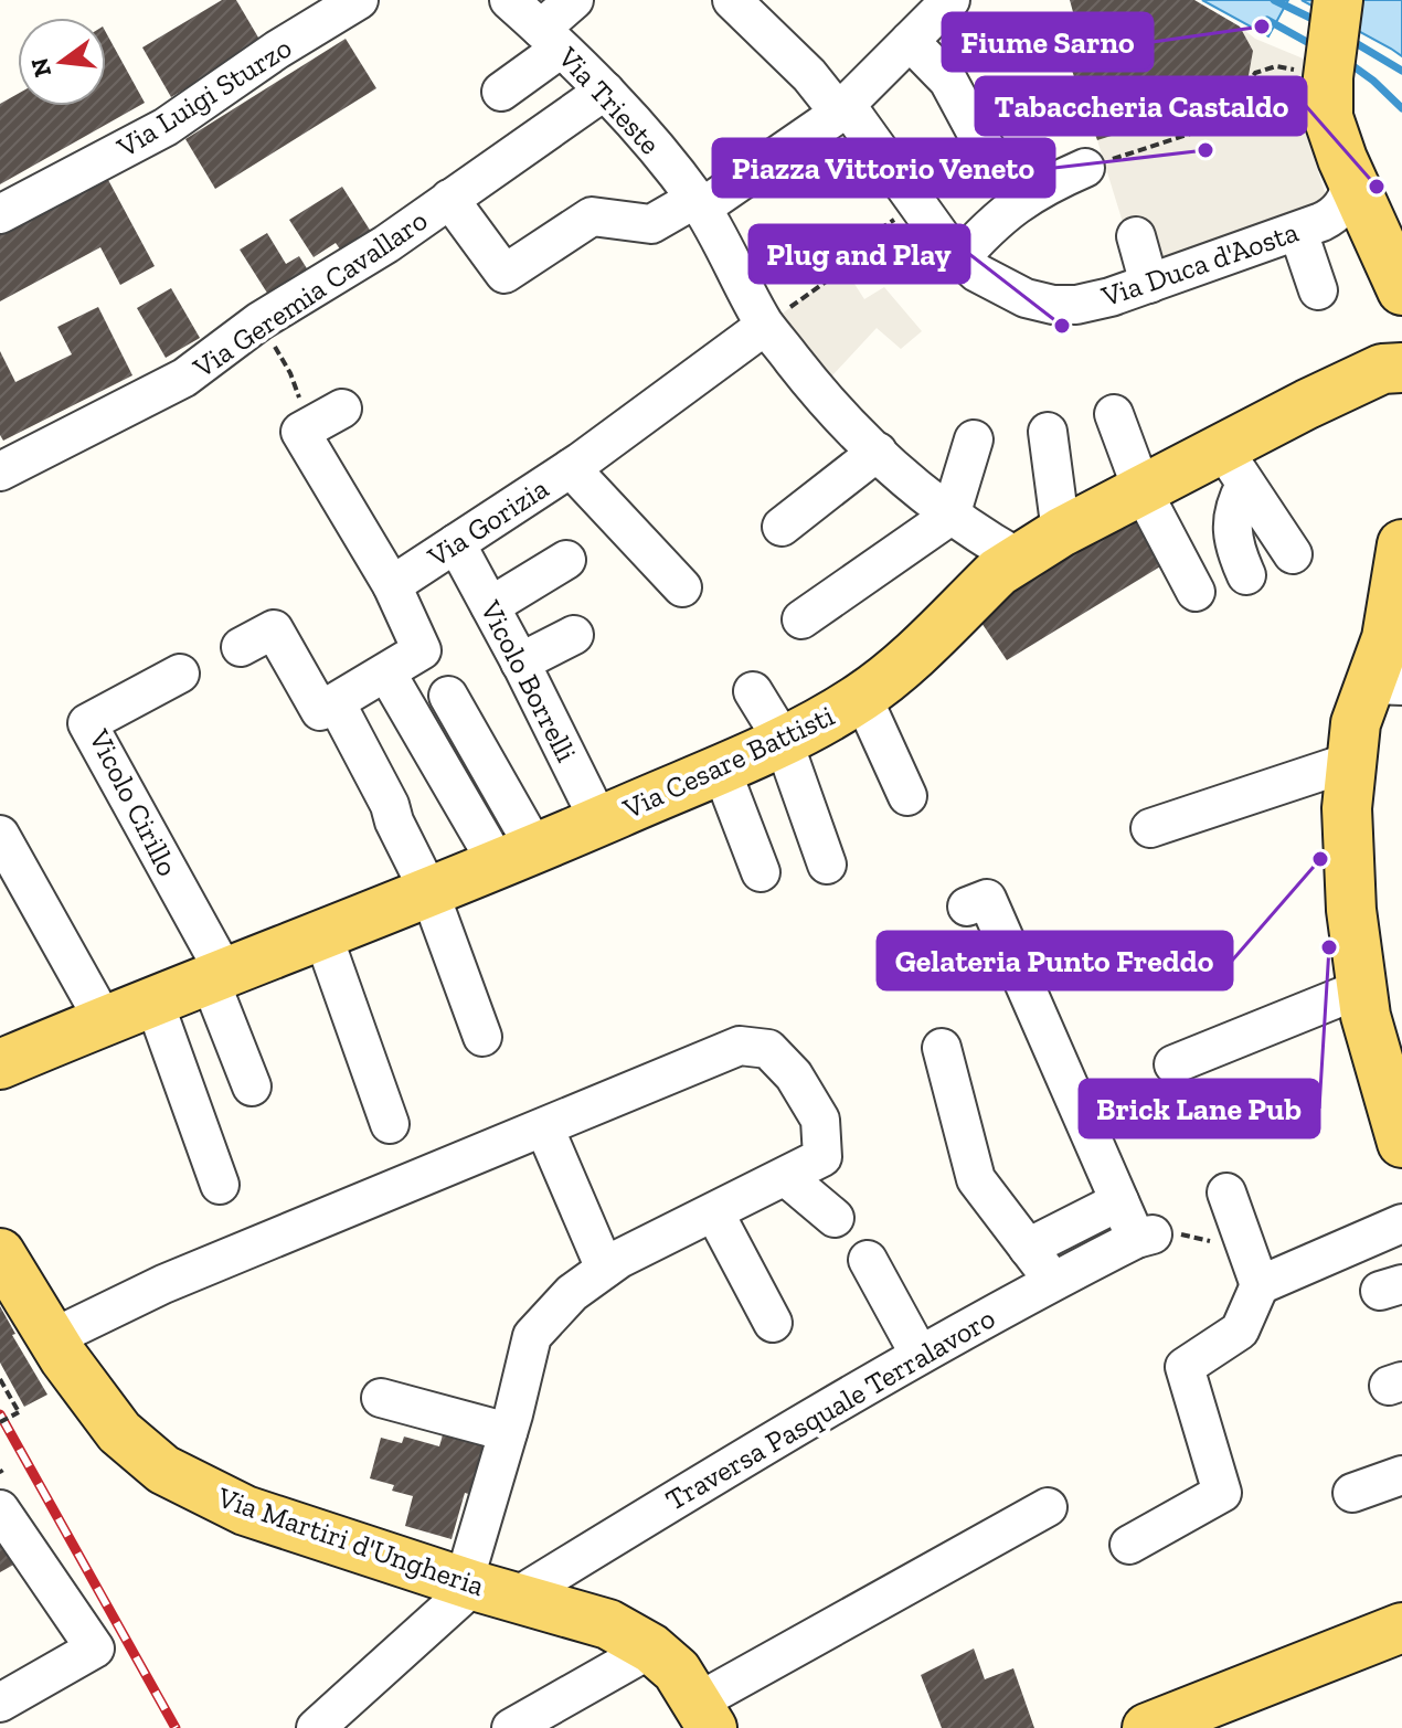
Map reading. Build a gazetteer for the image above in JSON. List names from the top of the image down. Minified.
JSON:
{"streets":{"main road":["Via Cesare Battisti","Via Martiri d'Ungheria"],"street":["Via Luigi Sturzo","Via Trieste","Via Duca d'Aosta","Via Geremia Cavallaro","Via Gorizia","Vicolo Borrelli","Vicolo Cirillo","Traversa Pasquale Terralavoro"]},"crossings":[["Via Trieste","Via Geremia Cavallaro"],["Via Trieste","Via Gorizia"],["Via Trieste","Via Cesare Battisti"],["Via Gorizia","Vicolo Borrelli"],["Vicolo Borrelli","Via Cesare Battisti"],["Via Cesare Battisti","Vicolo Cirillo"],["Traversa Pasquale Terralavoro","Via Martiri d'Ungheria"]],"places":["Fiume Sarno","Piazza Vittorio Veneto","Tabaccheria Castaldo","Plug and Play","Gelateria Punto Freddo","Brick Lane Pub"],"north":"left"}
